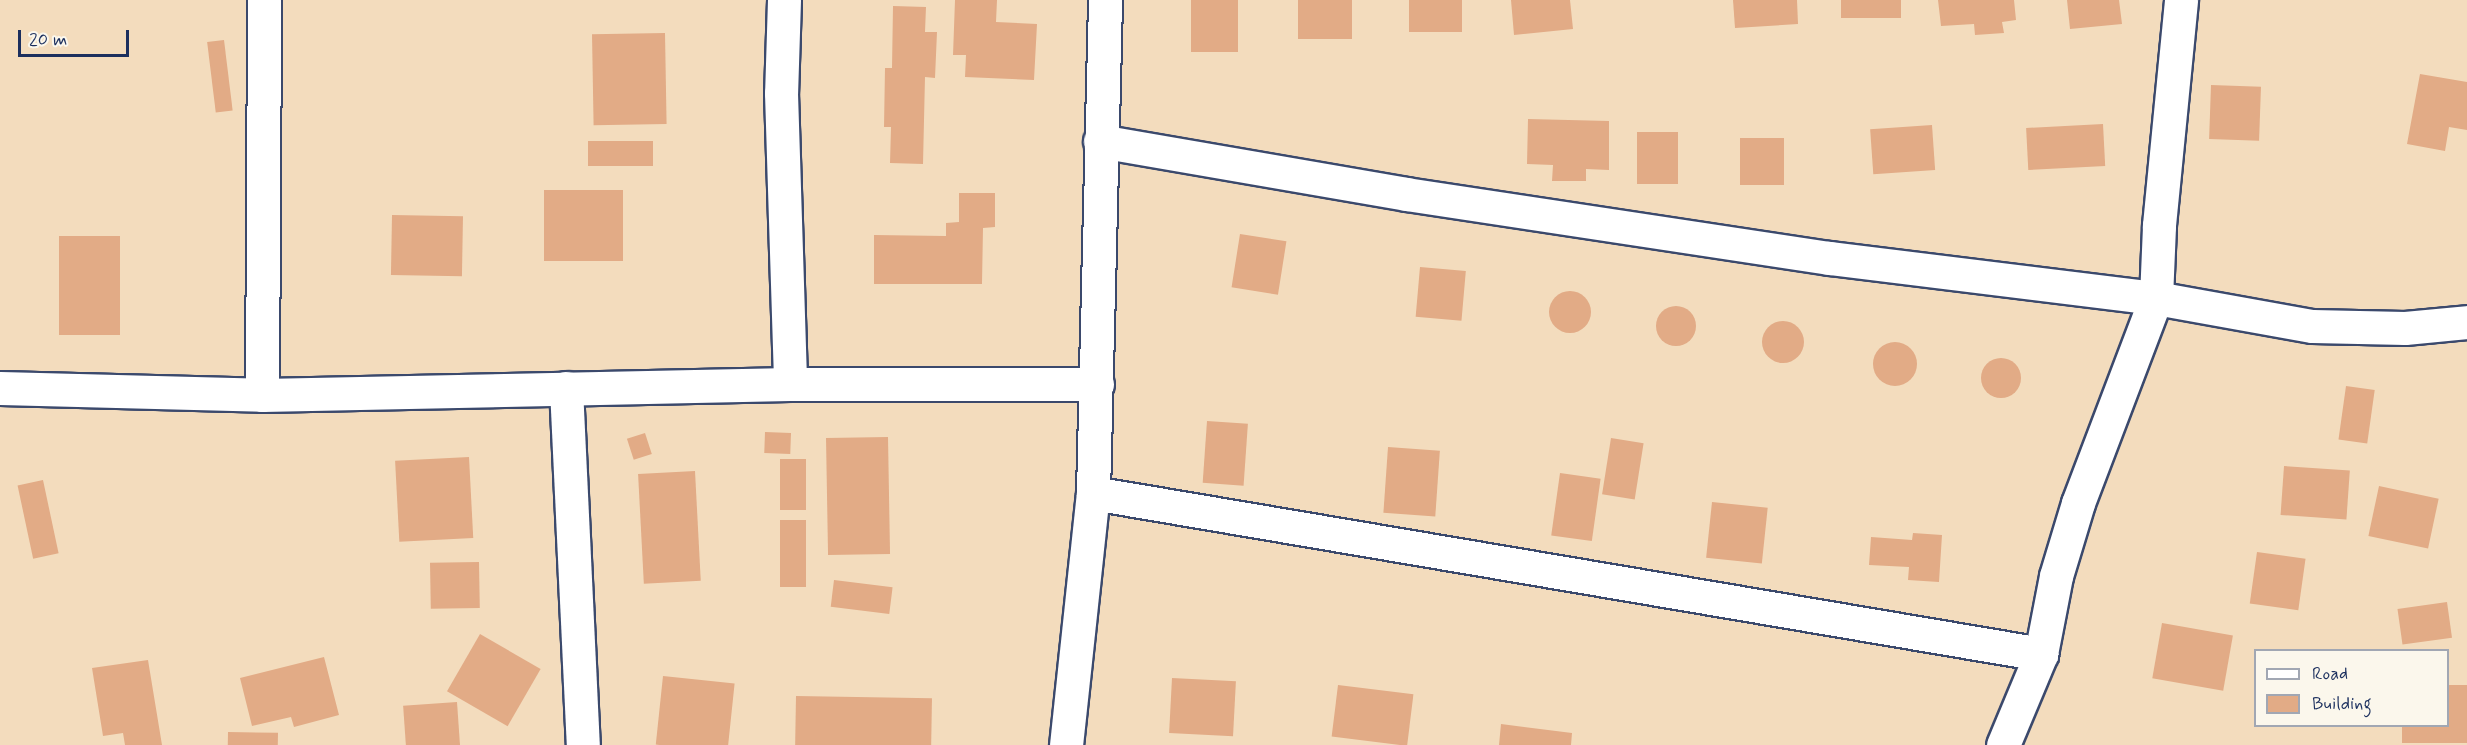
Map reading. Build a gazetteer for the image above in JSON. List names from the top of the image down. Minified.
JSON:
{"legend":["Road","Building"],"scale_bar":"20 m"}
